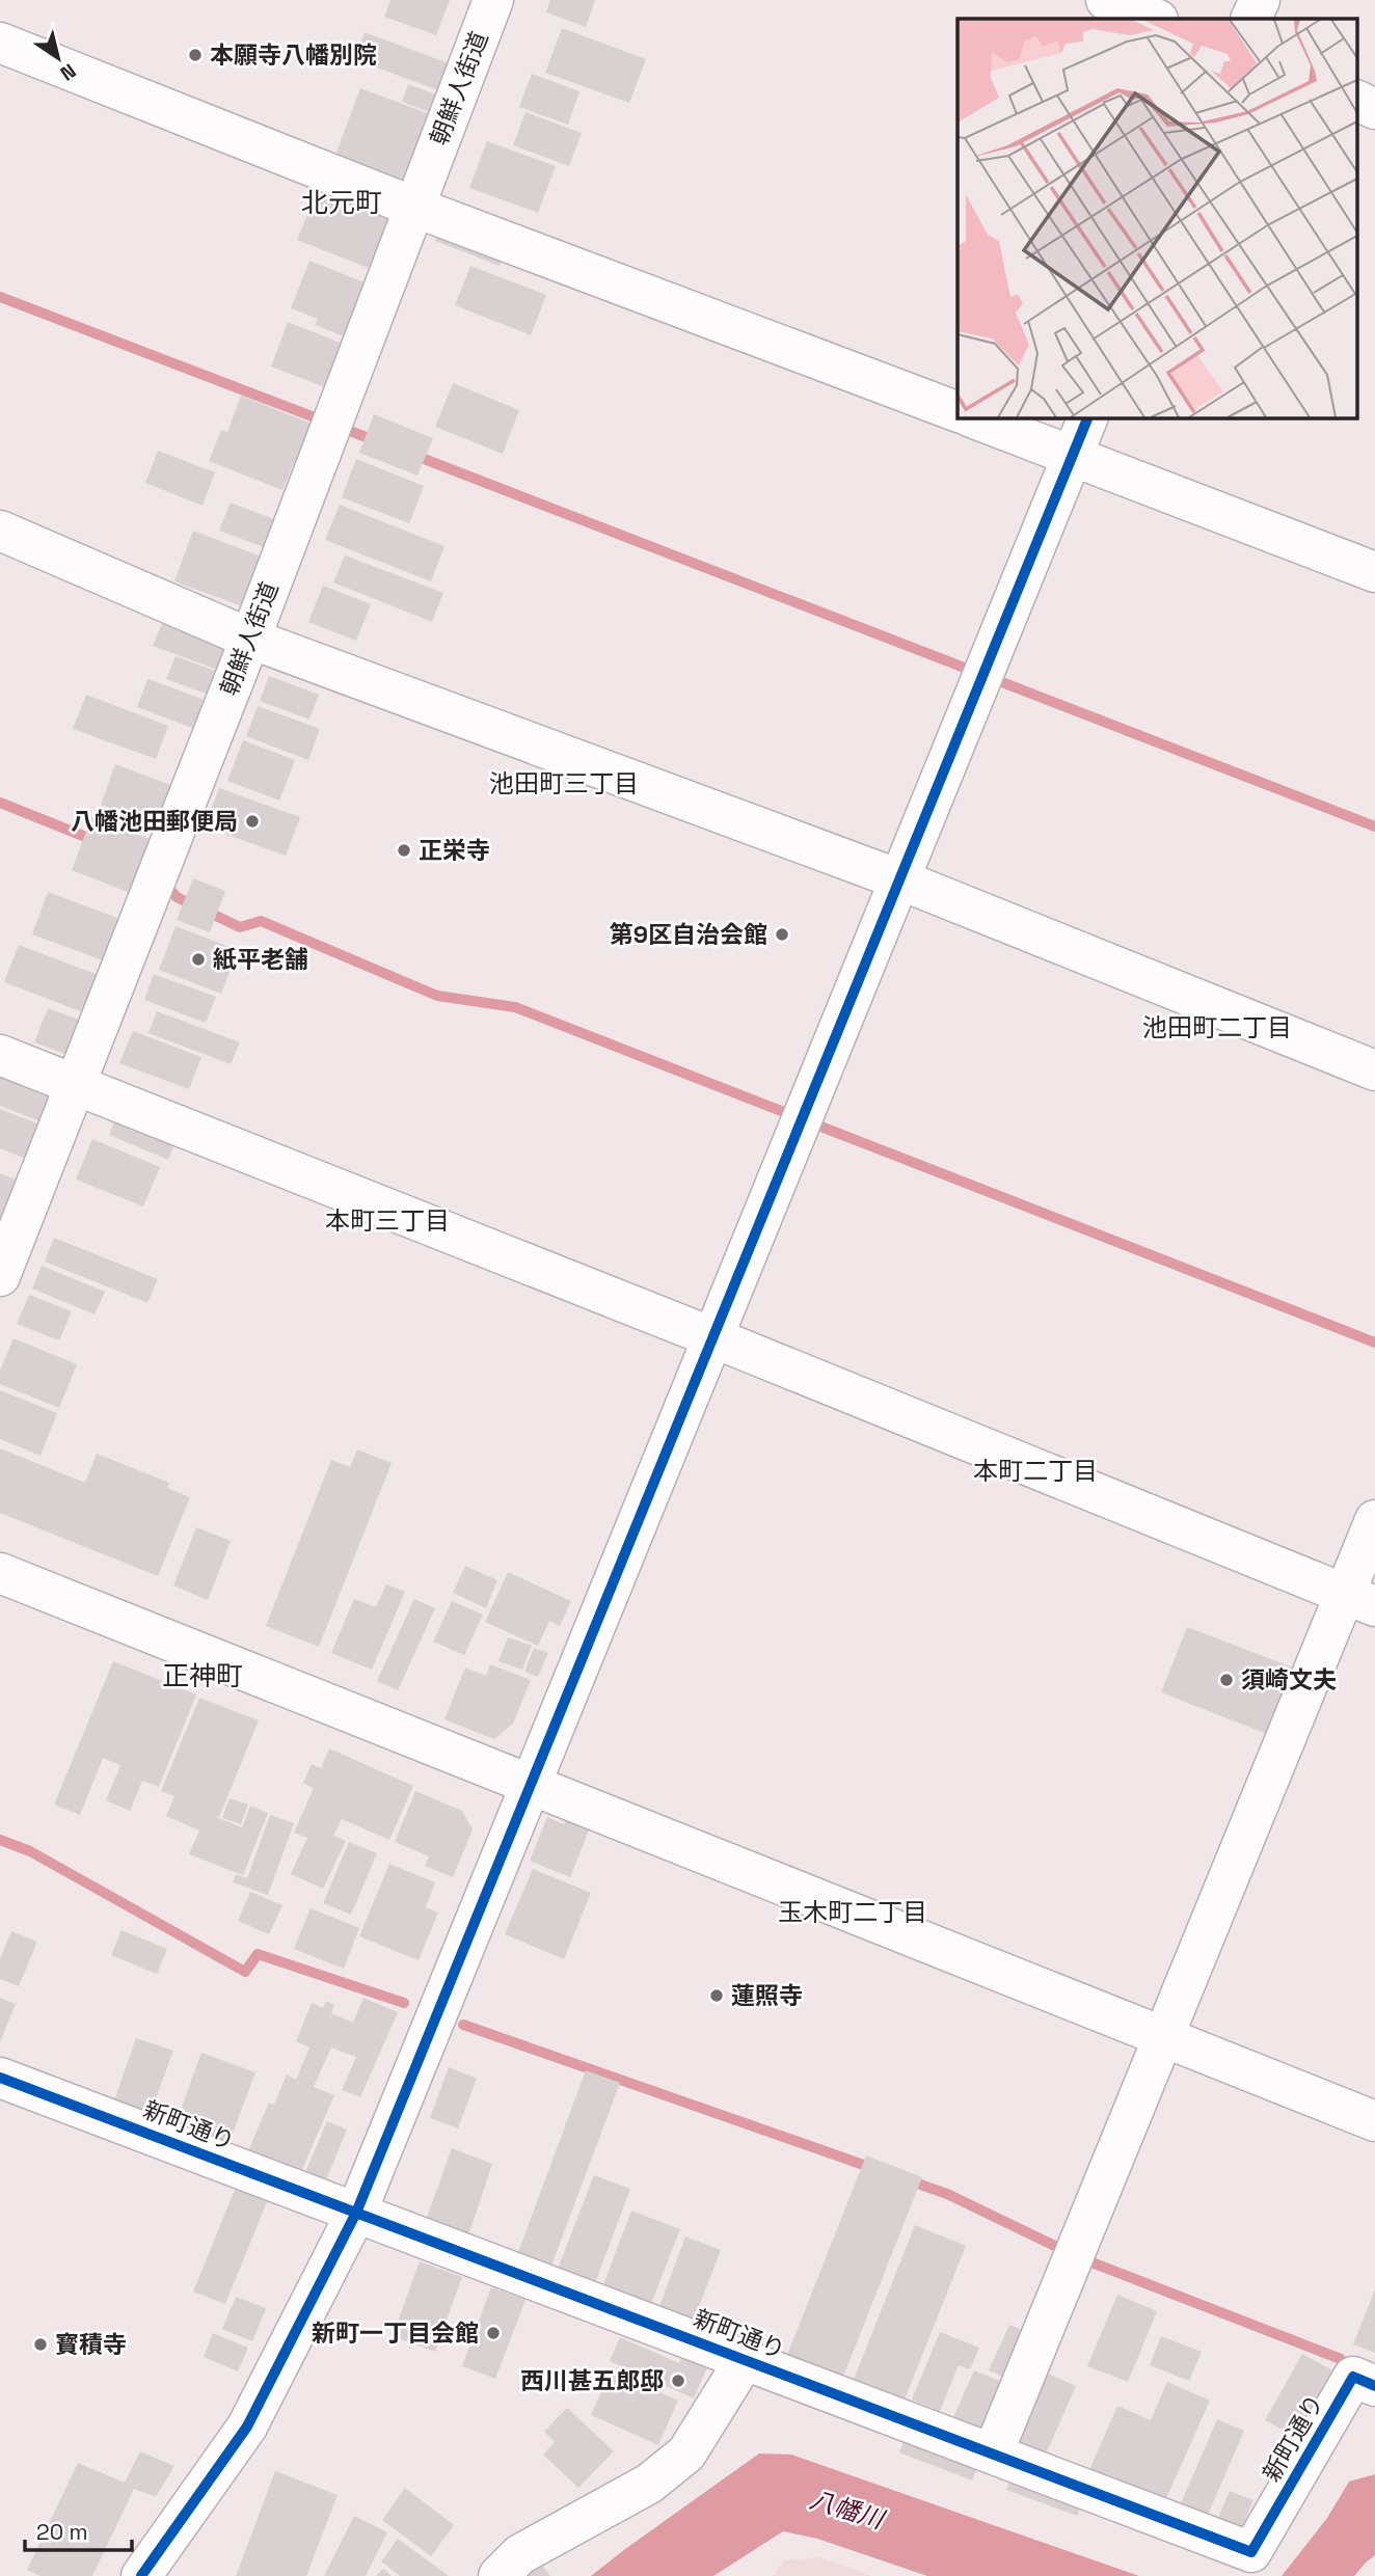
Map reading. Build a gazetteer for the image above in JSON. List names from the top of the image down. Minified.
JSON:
{"streets":{"street":["朝鮮人街道","新町通り"]},"districts":["北元町","池田町三丁目","池田町二丁目","本町三丁目","本町二丁目","正神町","玉木町二丁目"],"water":["八幡川"],"places":["本願寺八幡別院","八幡池田郵便局","正栄寺","第9区自治会館","紙平老舗","須崎文夫","蓮照寺","新町一丁目会館","寳積寺","西川甚五郎邸"],"scale_bar":"20 m","north":"bottom right"}
